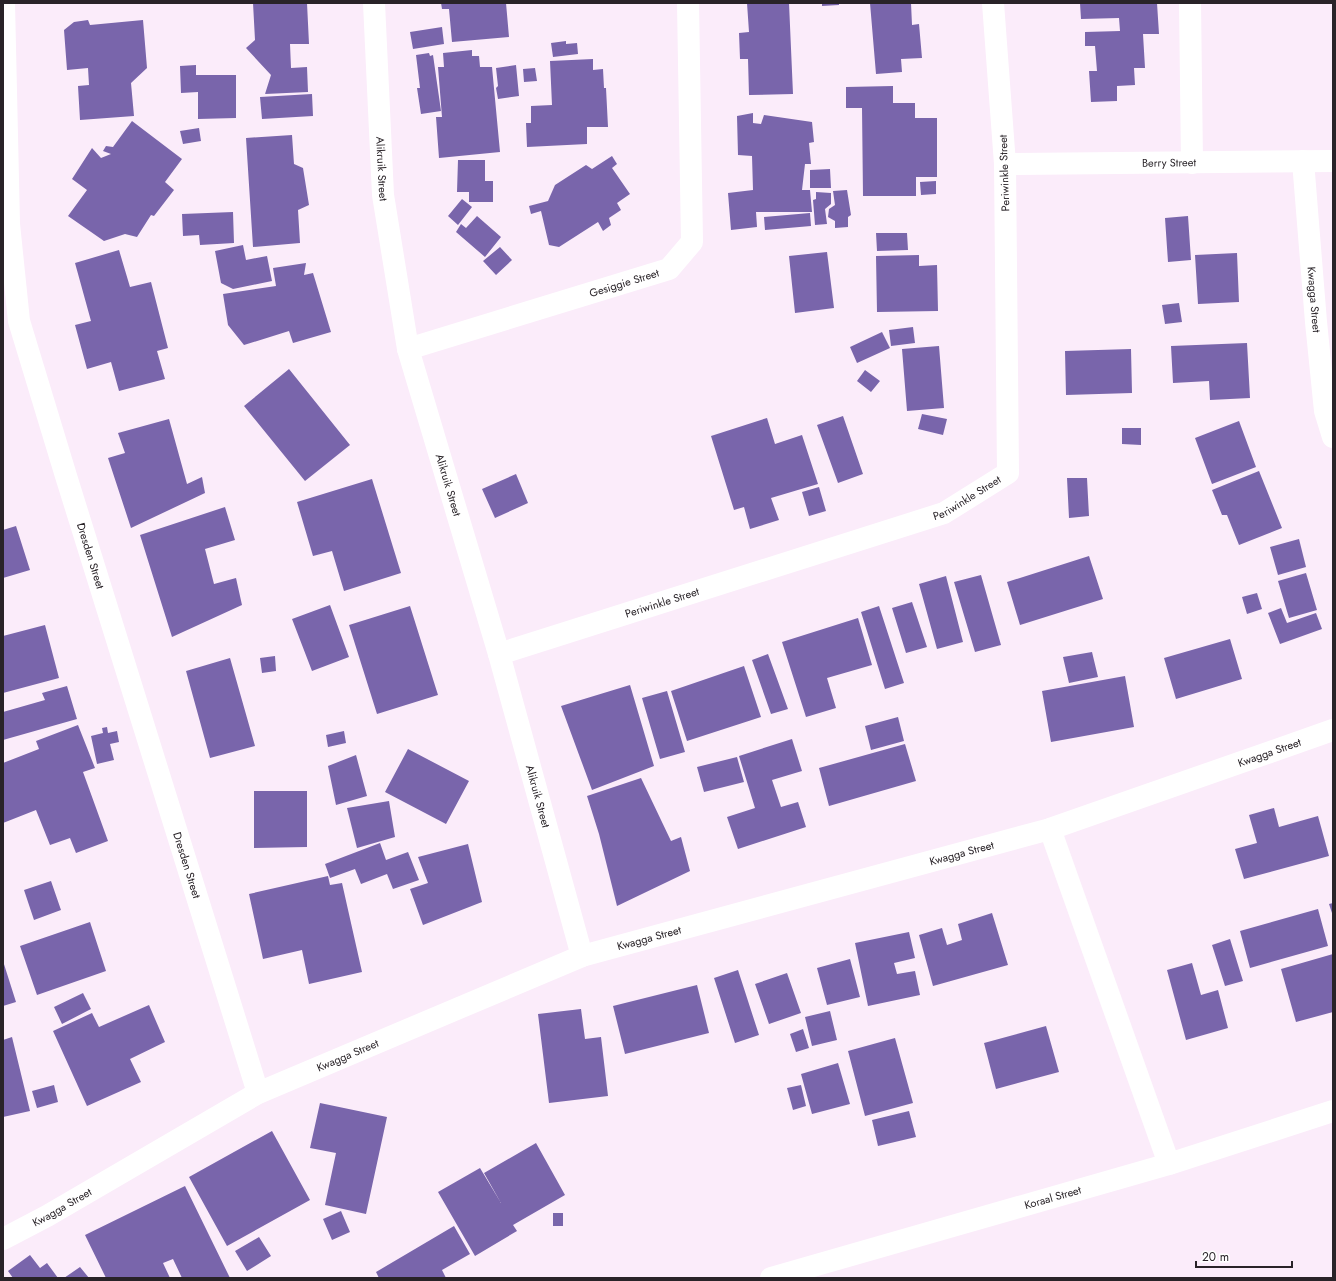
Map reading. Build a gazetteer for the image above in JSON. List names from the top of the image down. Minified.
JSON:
{"streets":{"street":["Berry Street","Alikruik Street","Periwinkle Street","Gesiggie Street","Kwagga Street","Dresden Street","Koraal Street"]},"crossings":[["Berry Street","Periwinkle Street"],["Berry Street","Kwagga Street"],["Alikruik Street","Periwinkle Street"],["Alikruik Street","Gesiggie Street"],["Alikruik Street","Kwagga Street"],["Kwagga Street","Dresden Street"]],"scale_bar":"20 m"}
